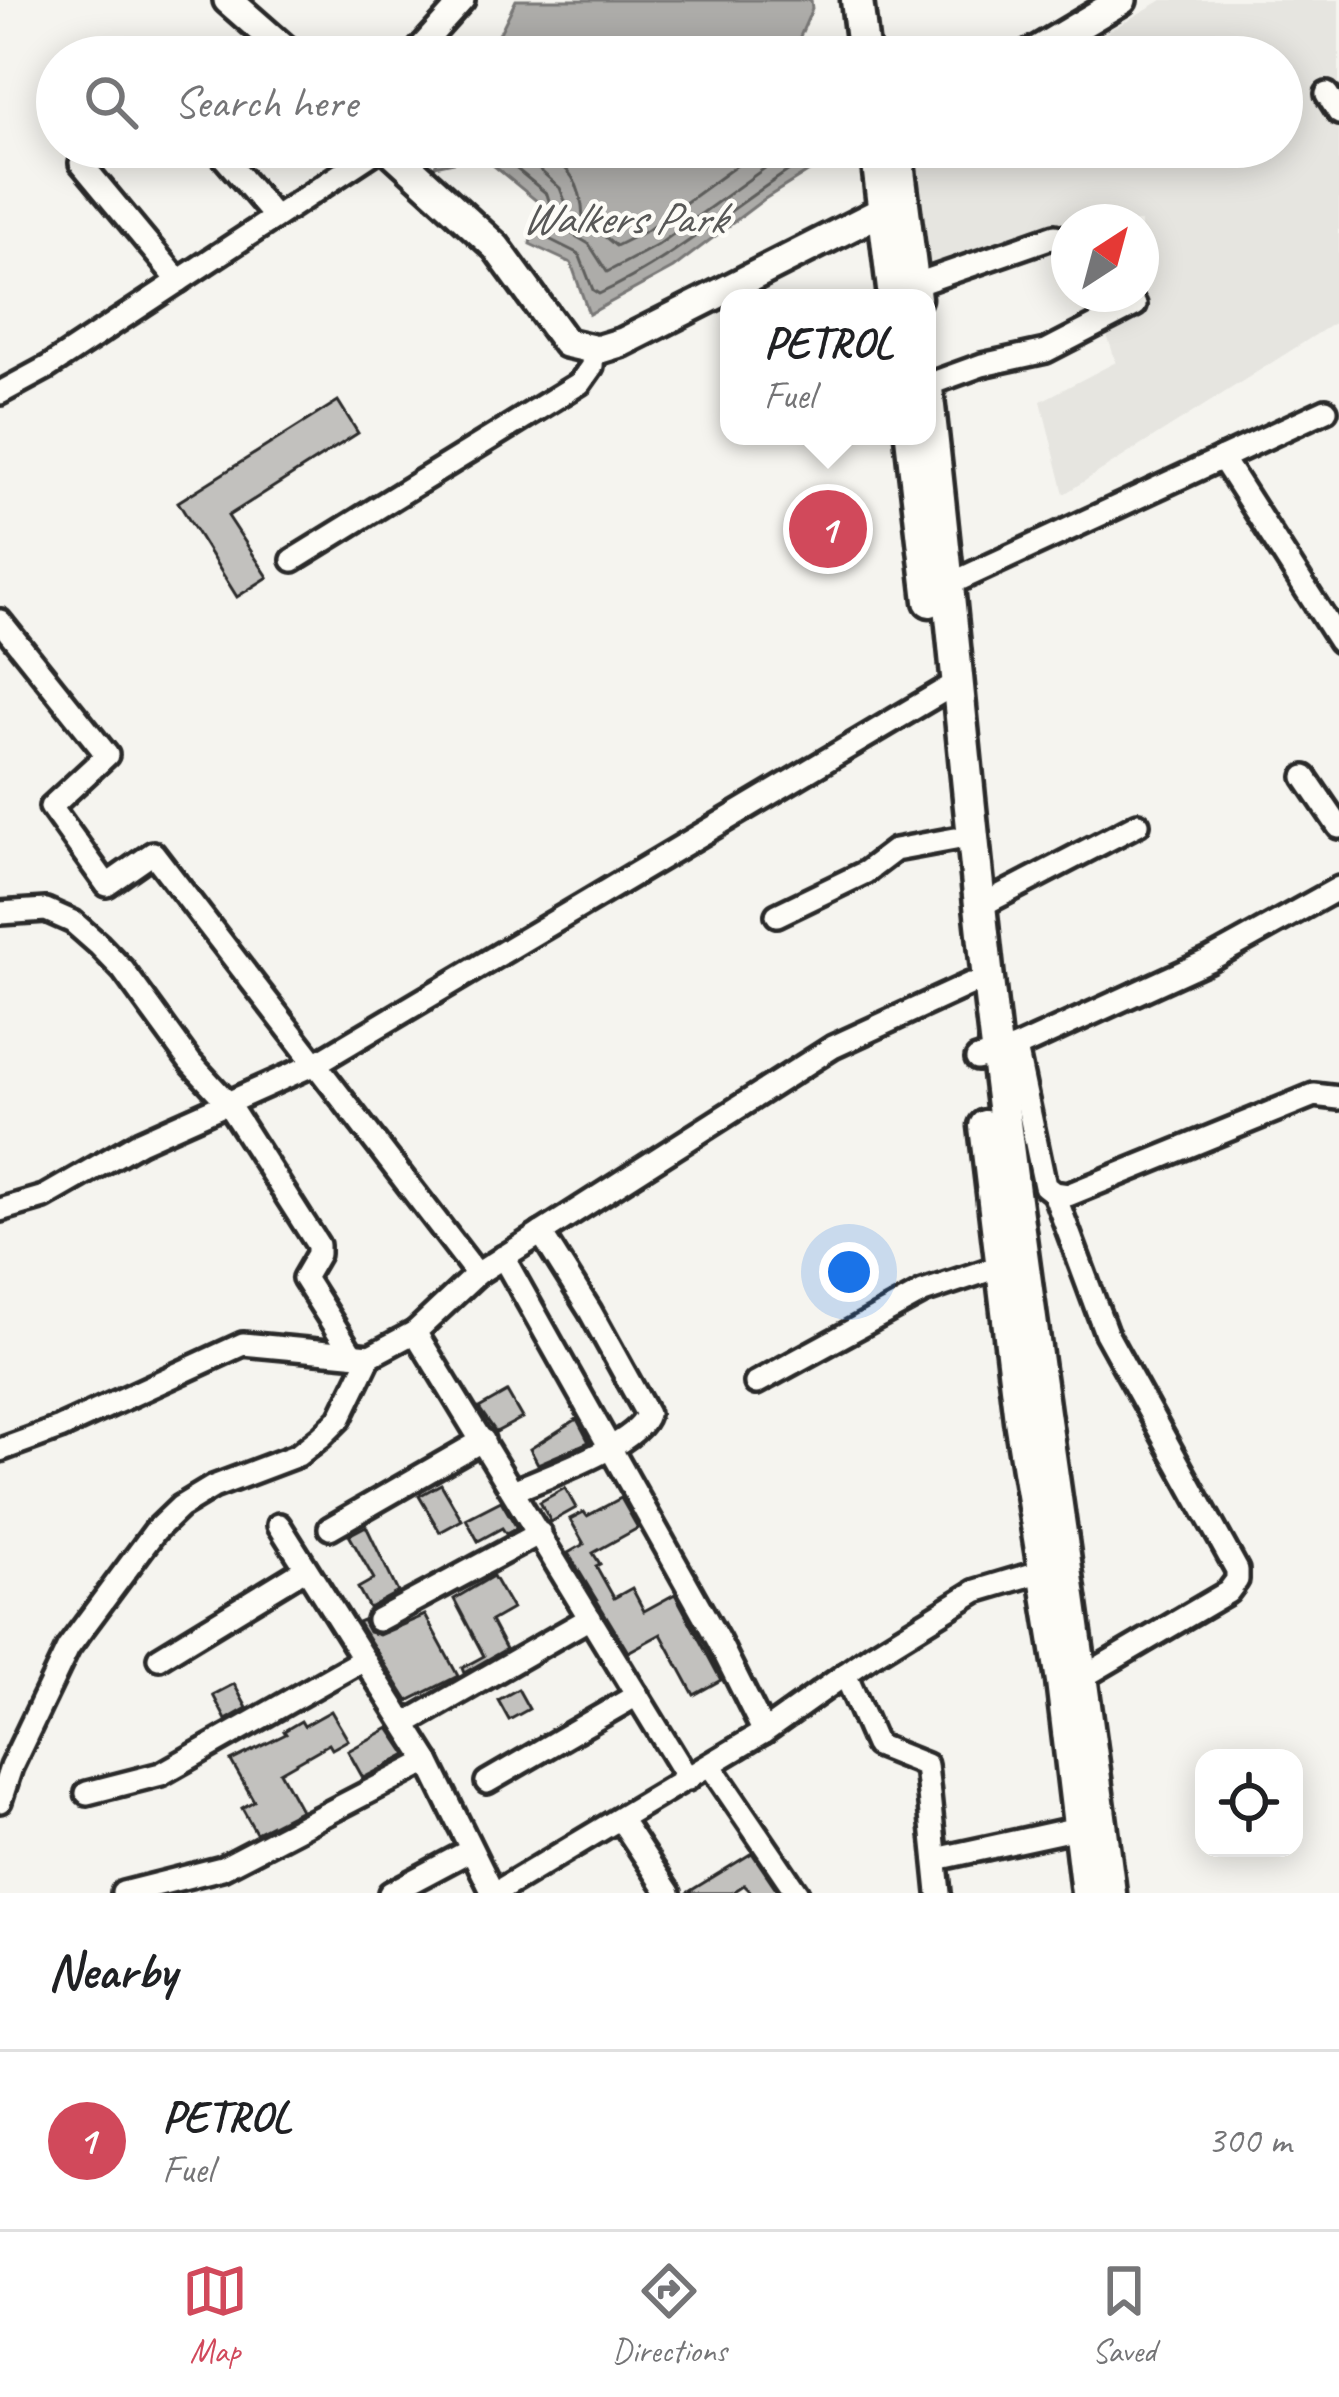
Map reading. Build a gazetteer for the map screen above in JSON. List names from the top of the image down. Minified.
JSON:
{"water":["Walkers Park"],"north":"top right","page":{"search":"Search here","popup":["PETROL","Fuel"],"pins":"1","heading":"Nearby","list":[{"mark":"1","name":"PETROL","note":"Fuel","value":"300 m"}],"nav":["Map","Directions","Saved"]}}
